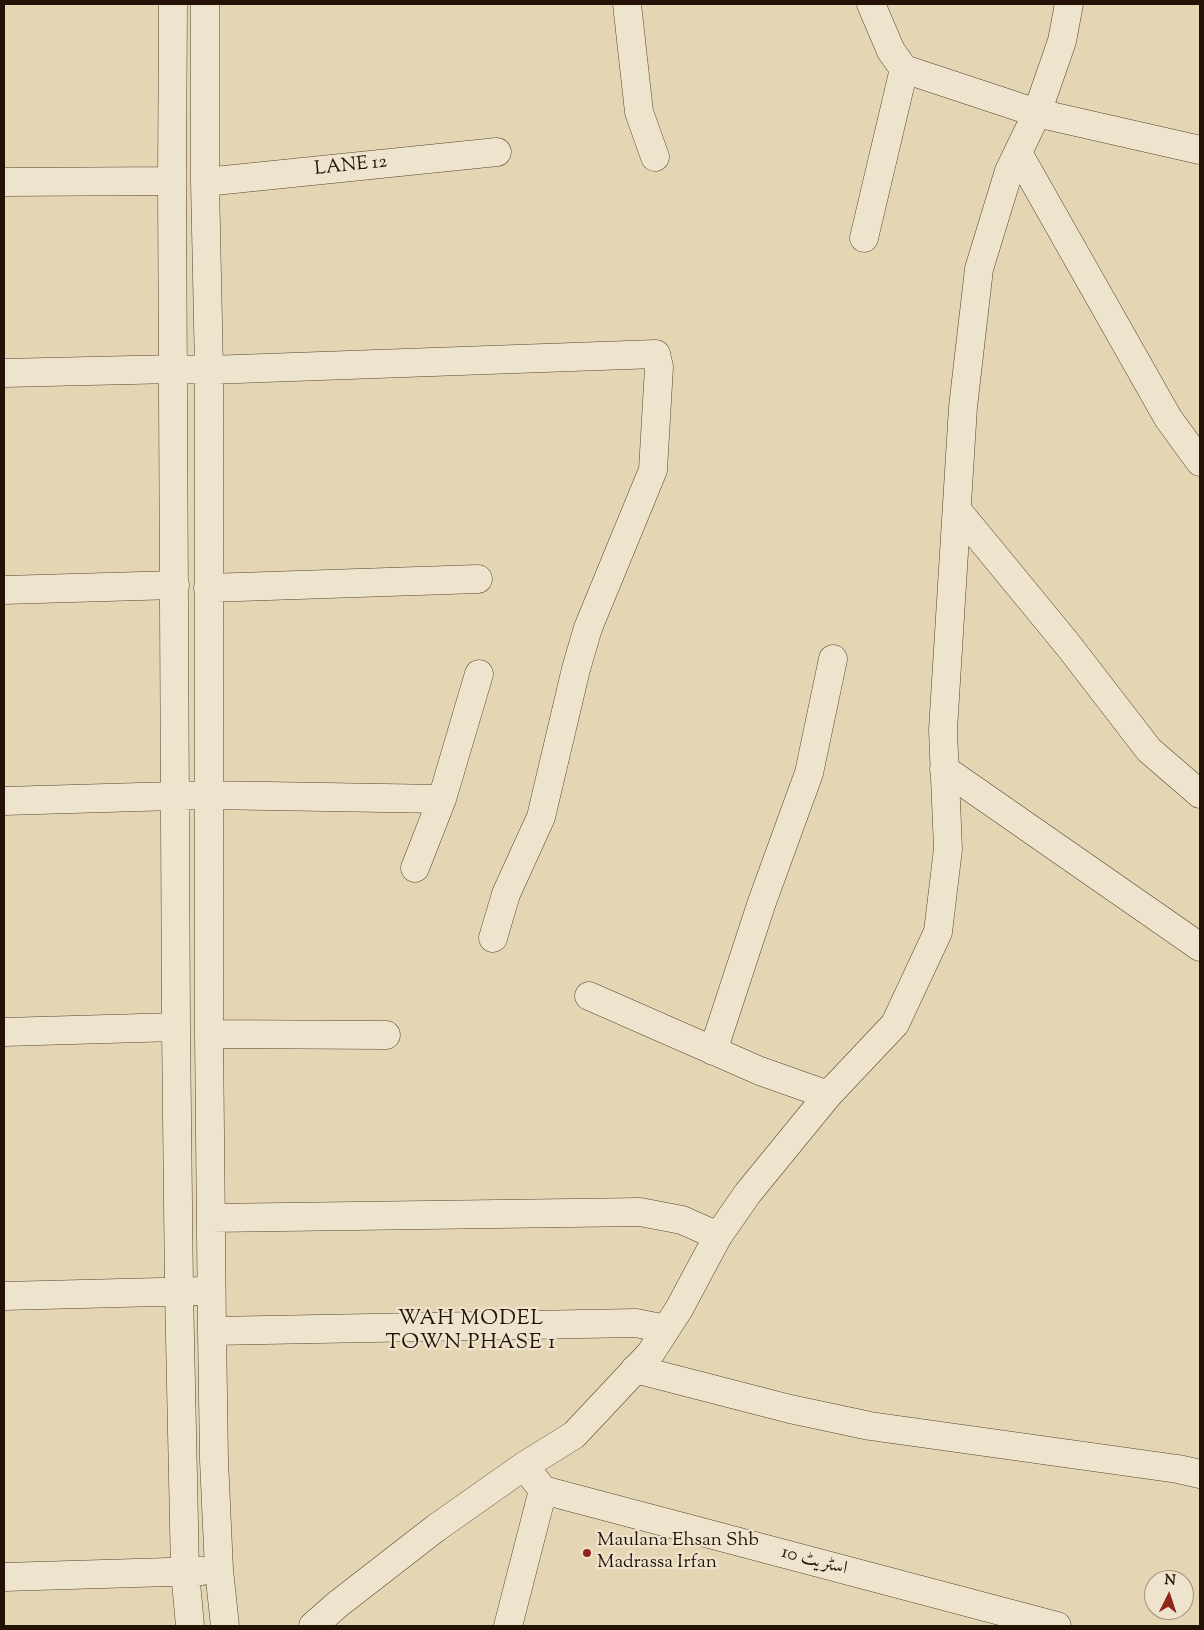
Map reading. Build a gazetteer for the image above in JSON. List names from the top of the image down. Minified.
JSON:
{"streets":{"street":["LANE 12","اسٹریٹ 10"]},"districts":["WAH MODEL TOWN PHASE 1"],"places":["Maulana Ehsan Shb Madrassa Irfan"],"north":"top"}
